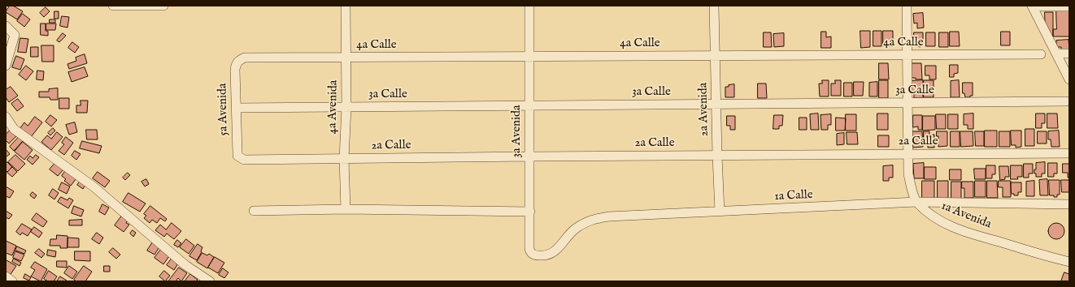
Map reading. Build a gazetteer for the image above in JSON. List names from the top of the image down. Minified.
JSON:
{"streets":{"street":["4a Calle","3a Calle","4a Avenida","5a Avenida","2a Avenida","3a Avenida","2a Calle","1a Calle","1a Avenida"]},"crossings":[["4a Calle","4a Avenida"],["4a Calle","5a Avenida"],["4a Calle","2a Avenida"],["4a Calle","3a Avenida"],["4a Calle","1a Avenida"],["3a Calle","4a Avenida"],["3a Calle","5a Avenida"],["3a Calle","2a Avenida"],["3a Calle","3a Avenida"],["3a Calle","1a Avenida"],["4a Avenida","2a Calle"],["5a Avenida","2a Calle"],["2a Avenida","2a Calle"],["2a Avenida","1a Calle"],["3a Avenida","2a Calle"],["3a Avenida","1a Calle"],["2a Calle","1a Avenida"],["1a Calle","1a Avenida"]]}
